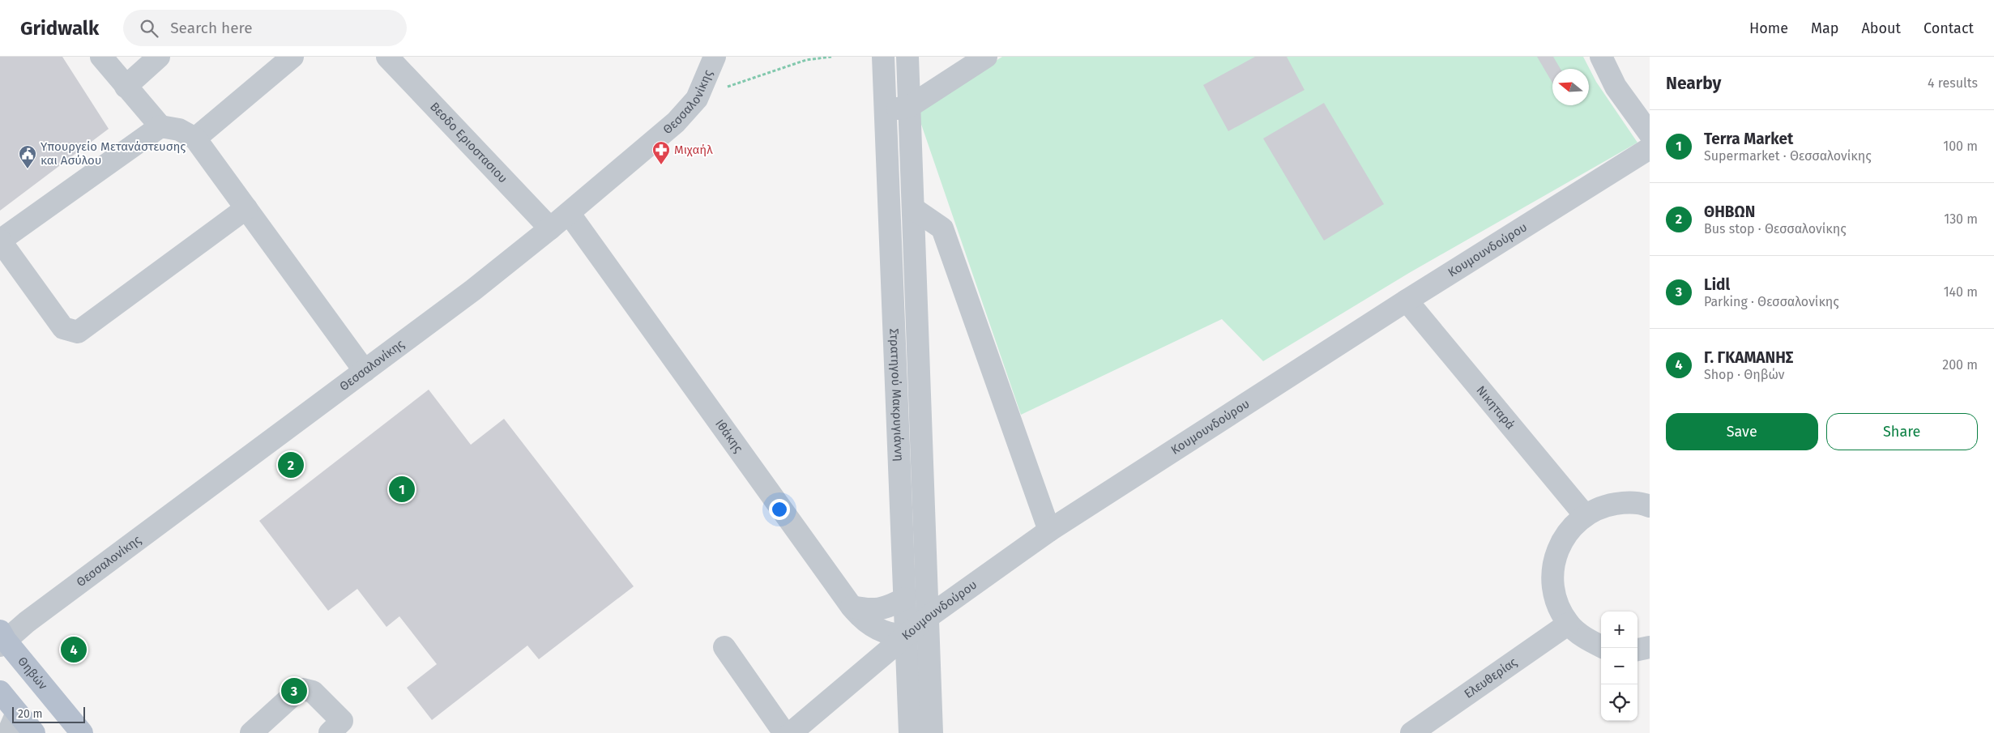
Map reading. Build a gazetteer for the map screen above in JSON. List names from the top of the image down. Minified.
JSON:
{"streets":{"main road":["Θηβών"],"street":["Θεσσαλονίκης","Βεοδο Εριοστασιου","Κουμουνδούρου","Στρατηγού Μακρυγιάννη","Νικηταρά","Ιθάκης","Ελευθερίας"]},"crossings":[["Θεσσαλονίκης","Βεοδο Εριοστασιου"],["Θεσσαλονίκης","Ιθάκης"],["Θεσσαλονίκης","Θηβών"],["Κουμουνδούρου","Στρατηγού Μακρυγιάννη"],["Κουμουνδούρου","Νικηταρά"],["Κουμουνδούρου","Ιθάκης"],["Στρατηγού Μακρυγιάννη","Ιθάκης"]],"places":{"pharmacy":["Μιχαήλ"],"public building":["Υπουργείο Μετανάστευσης και Ασύλου"]},"scale_bar":"20 m","north":"left","page":{"header":"Gridwalk","search":"Search here","nav":["Home","Map","About","Contact"],"heading":["Nearby","4 results"],"list":[{"mark":"1","name":"Terra Market","note":"Supermarket · Θεσσαλονίκης","value":"100 m"},{"mark":"2","name":"ΘΗΒΩΝ","note":"Bus stop · Θεσσαλονίκης","value":"130 m"},{"mark":"3","name":"Lidl","note":"Parking · Θεσσαλονίκης","value":"140 m"},{"mark":"4","name":"Γ. ΓΚΑΜΑΝΗΣ","note":"Shop · Θηβών","value":"200 m"}],"buttons":["Save","Share"],"pins":["2","1","4","3"],"map_buttons":["+","−"],"scale":"20 m"}}
